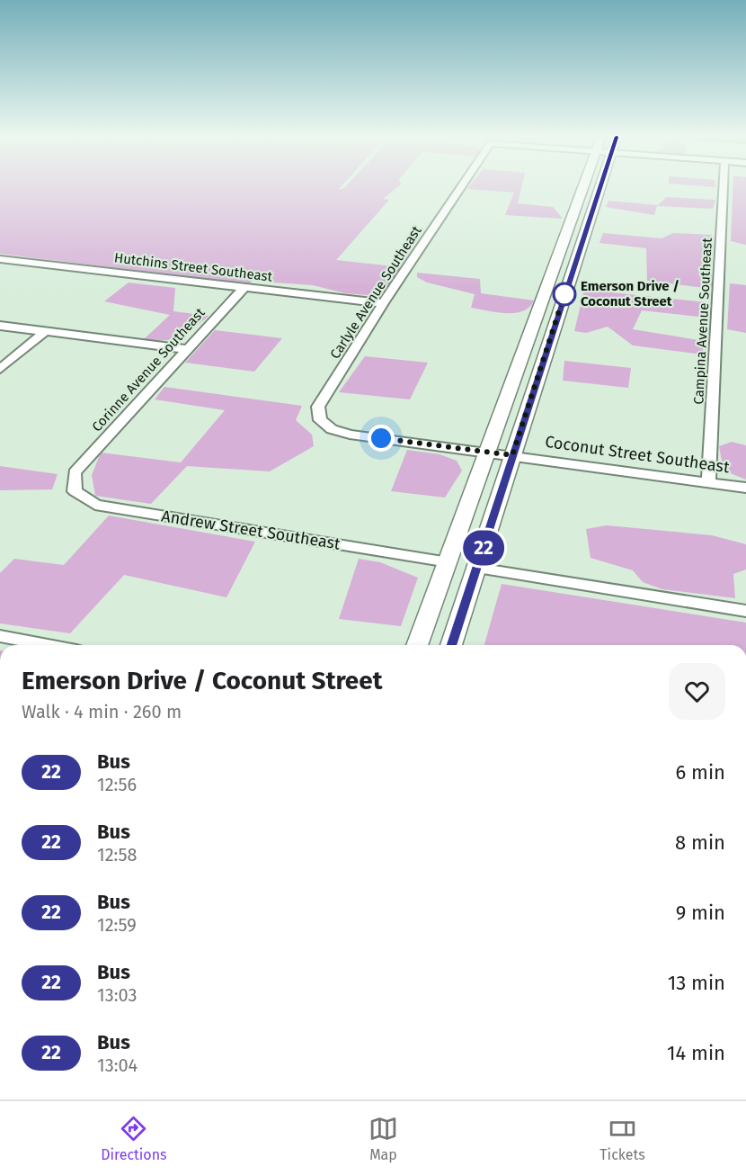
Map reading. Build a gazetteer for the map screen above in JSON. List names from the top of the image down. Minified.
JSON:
{"streets":{"street":["Hutchins Street Southeast","Carlyle Avenue Southeast","Campina Avenue Southeast","Corinne Avenue Southeast","Coconut Street Southeast","Andrew Street Southeast"]},"crossings":[["Hutchins Street Southeast","Carlyle Avenue Southeast"],["Hutchins Street Southeast","Corinne Avenue Southeast"],["Carlyle Avenue Southeast","Coconut Street Southeast"],["Campina Avenue Southeast","Coconut Street Southeast"],["Corinne Avenue Southeast","Andrew Street Southeast"]],"places":["Emerson Drive / Coconut Street"],"lines":["bus line 22"],"page":{"on_map":"22","heading":["Emerson Drive / Coconut Street","Walk · 4 min · 260 m"],"list":[{"mark":"22","name":"Bus","note":"12:56","value":"6 min"},{"mark":"22","name":"Bus","note":"12:58","value":"8 min"},{"mark":"22","name":"Bus","note":"12:59","value":"9 min"},{"mark":"22","name":"Bus","note":"13:03","value":"13 min"},{"mark":"22","name":"Bus","note":"13:04","value":"14 min"}],"tabs":["Directions","Map","Tickets"]}}
